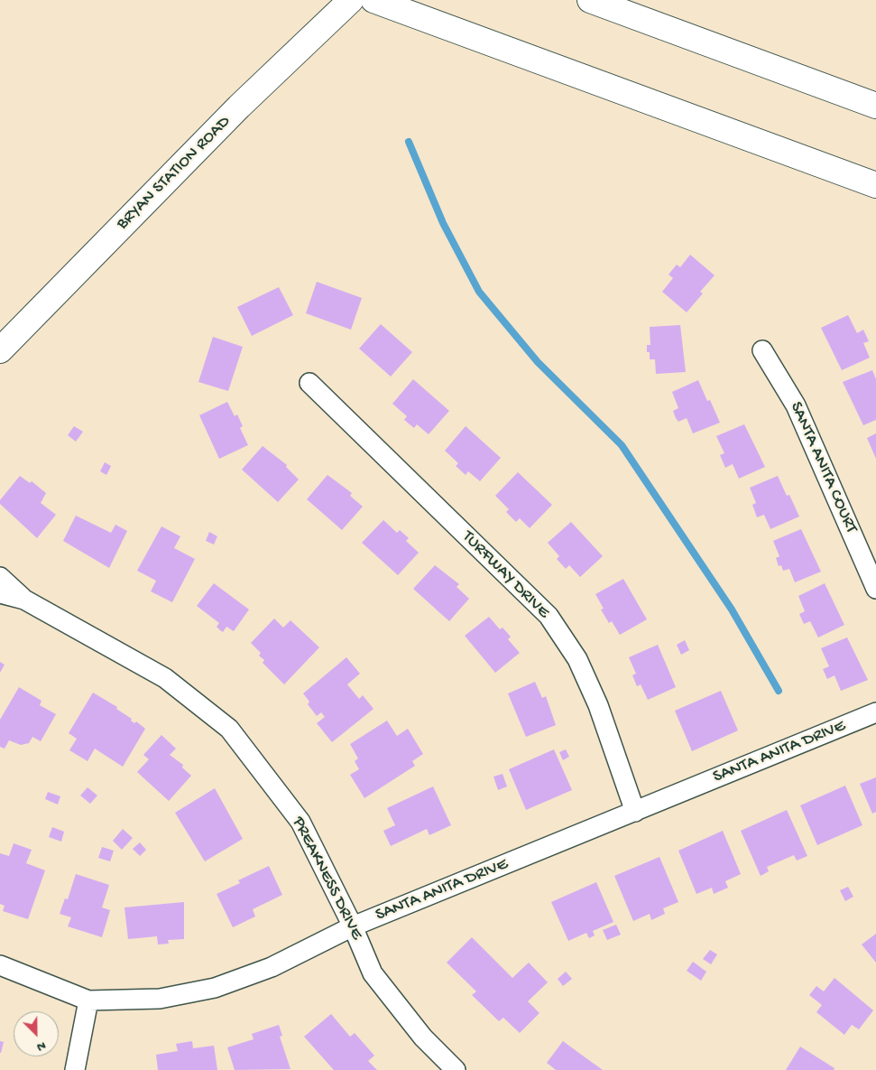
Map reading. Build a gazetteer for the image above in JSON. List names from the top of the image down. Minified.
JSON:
{"streets":{"main road":["BRYAN STATION ROAD"],"street":["SANTA ANITA COURT","TURFWAY DRIVE","SANTA ANITA DRIVE","PREAKNESS DRIVE"]},"crossings":[["TURFWAY DRIVE","SANTA ANITA DRIVE"],["SANTA ANITA DRIVE","PREAKNESS DRIVE"]],"north":"bottom right"}
